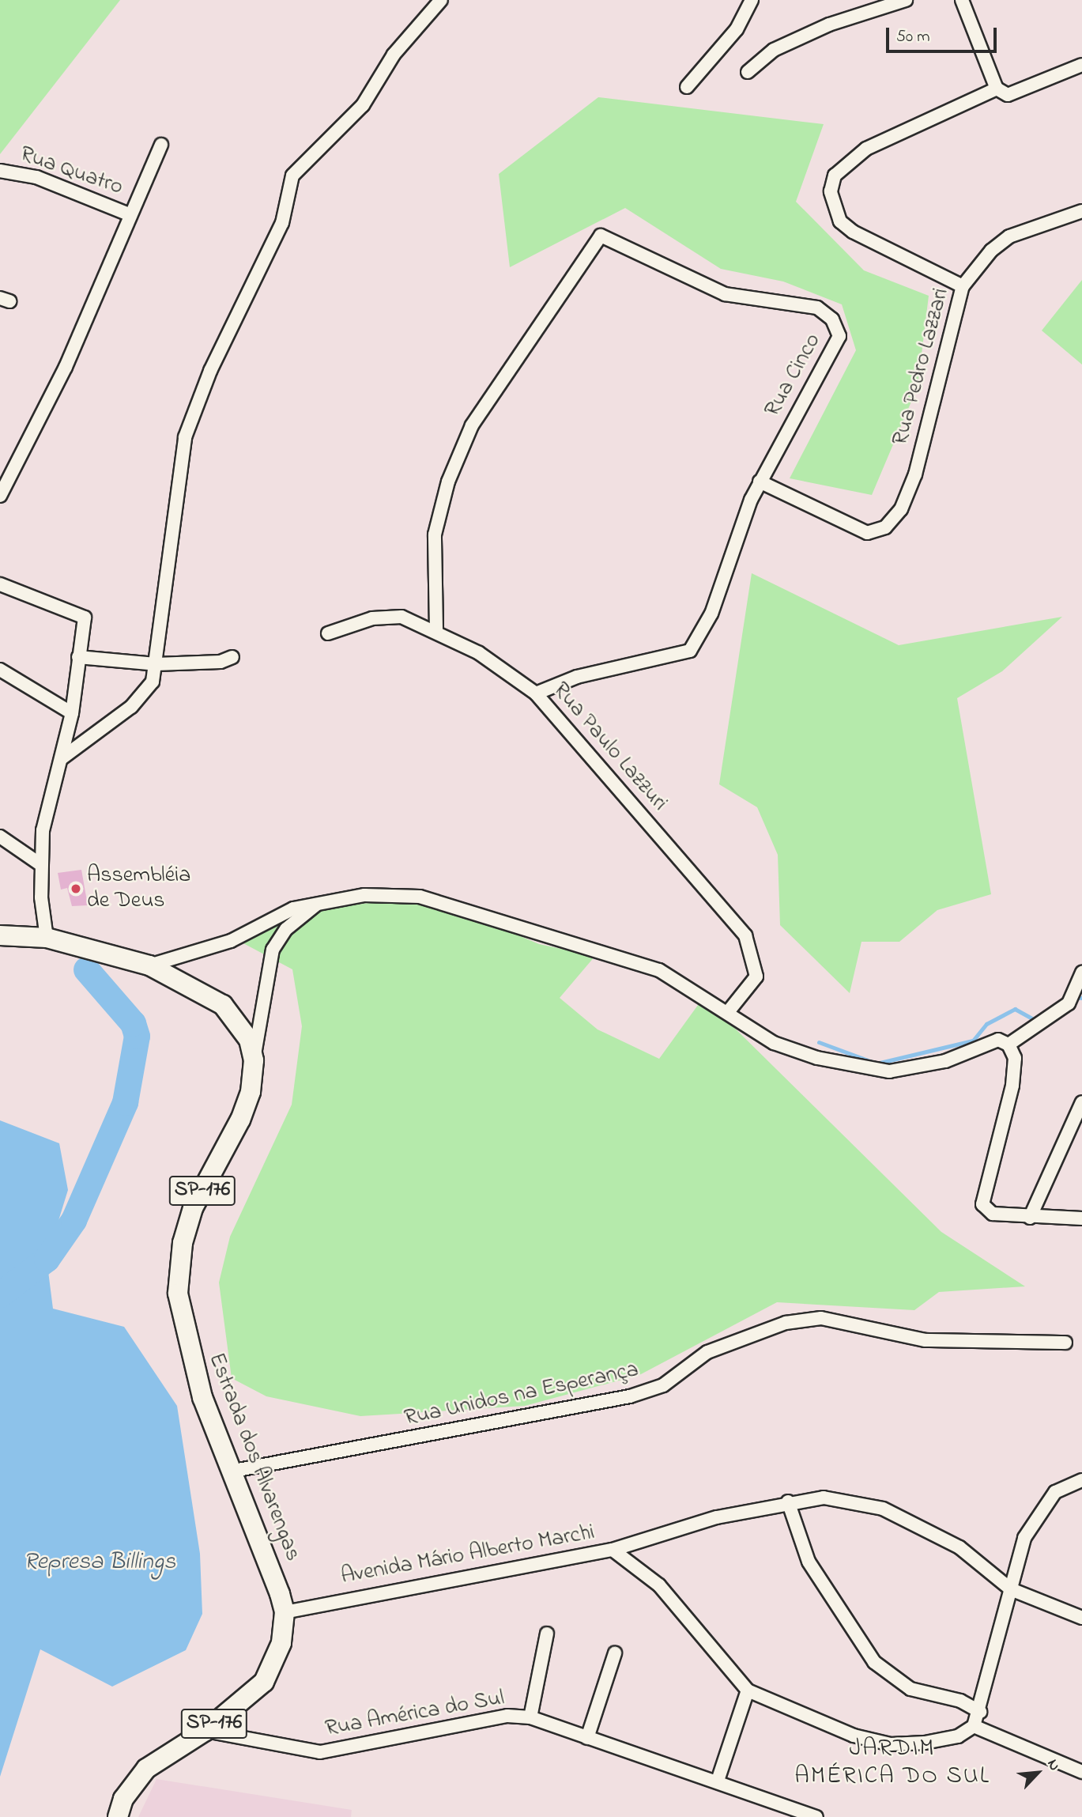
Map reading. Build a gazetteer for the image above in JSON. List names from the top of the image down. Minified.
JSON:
{"streets":{"main road":["SP-176","Estrada dos Alvarengas"],"street":["Rua Quatro","Rua Pedro Lazzari","Rua Cinco","Rua Paulo Lazzuri","Rua Unidos na Esperança","Avenida Mário Alberto Marchi","Rua América do Sul"]},"crossings":[["Rua Pedro Lazzari","Rua Cinco"],["Rua Cinco","Rua Paulo Lazzuri"],["Rua Unidos na Esperança","Estrada dos Alvarengas"],["Estrada dos Alvarengas","Avenida Mário Alberto Marchi"],["Estrada dos Alvarengas","Rua América do Sul"]],"districts":["JARDIM AMÉRICA DO SUL"],"water":["Represa Billings"],"places":["Assembléia de Deus"],"scale_bar":"50 m","north":"top right"}
